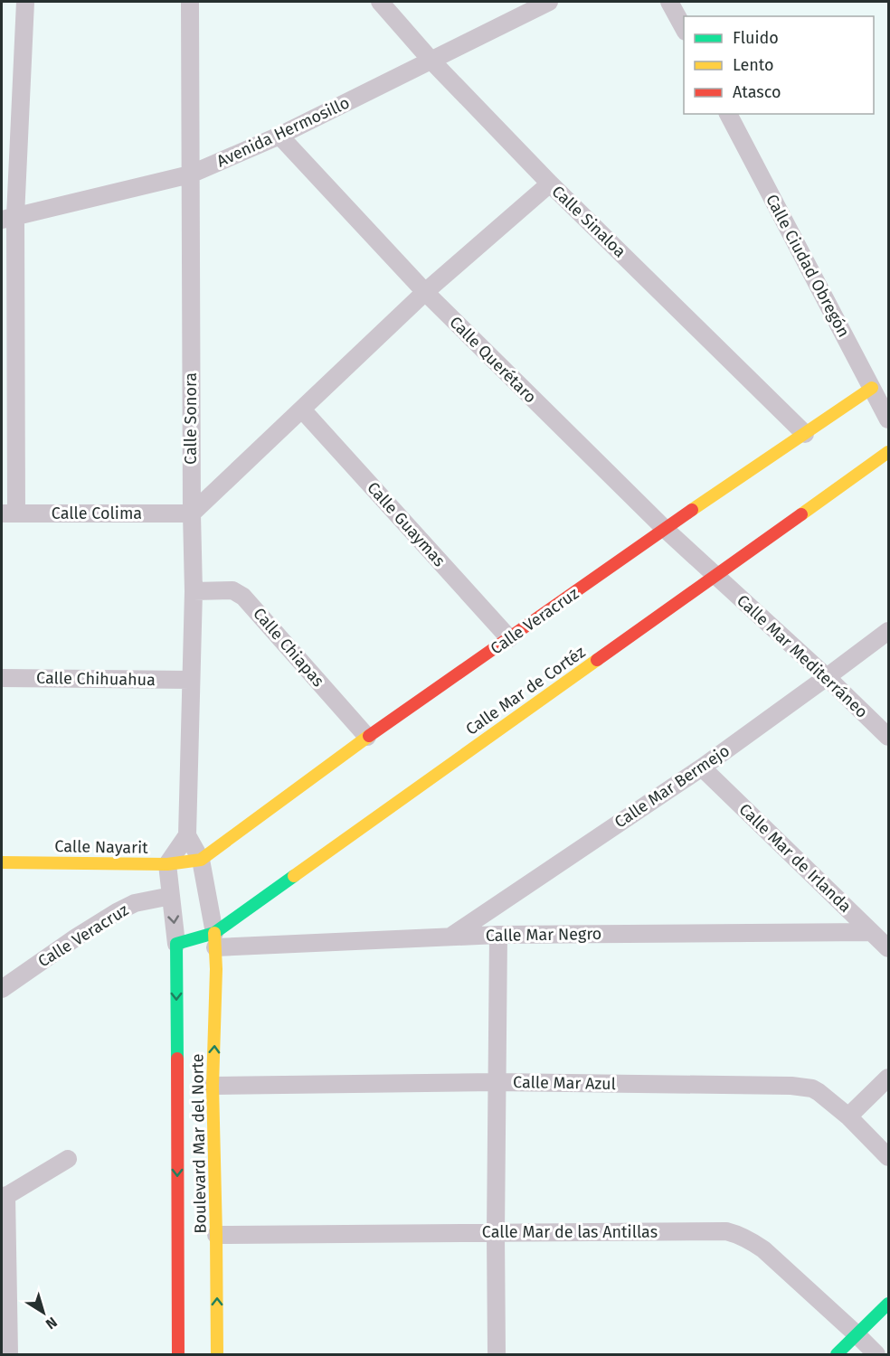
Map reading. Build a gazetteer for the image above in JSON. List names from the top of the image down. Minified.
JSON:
{"streets":{"street":["Avenida Hermosillo","Calle Sinaloa","Calle Ciudad Obregón","Calle Querétaro","Calle Sonora","Calle Colima","Calle Guaymas","Calle Veracruz","Calle Chiapas","Calle Mar Mediterráneo","Calle Chihuahua","Calle Mar de Cortéz","Calle Mar Bermejo","Calle Nayarit","Calle Mar de Irlanda","Calle Mar Negro","Calle Mar Azul","Boulevard Mar del Norte","Calle Mar de las Antillas"]},"crossings":[["Avenida Hermosillo","Calle Sinaloa"],["Avenida Hermosillo","Calle Querétaro"],["Avenida Hermosillo","Calle Sonora"],["Calle Sinaloa","Calle Veracruz"],["Calle Ciudad Obregón","Calle Veracruz"],["Calle Querétaro","Calle Veracruz"],["Calle Querétaro","Calle Mar Mediterráneo"],["Calle Querétaro","Calle Mar de Cortéz"],["Calle Sonora","Calle Colima"],["Calle Sonora","Calle Chiapas"],["Calle Sonora","Calle Chihuahua"],["Calle Guaymas","Calle Veracruz"],["Calle Veracruz","Calle Chiapas"],["Calle Veracruz","Calle Nayarit"],["Calle Mar Mediterráneo","Calle Mar de Cortéz"],["Calle Mar Mediterráneo","Calle Mar Bermejo"],["Calle Mar de Cortéz","Calle Mar Negro"],["Calle Mar de Cortéz","Boulevard Mar del Norte"],["Calle Mar Bermejo","Calle Mar de Irlanda"],["Calle Mar Bermejo","Calle Mar Negro"],["Calle Mar de Irlanda","Calle Mar Negro"],["Calle Mar Negro","Boulevard Mar del Norte"],["Calle Mar Azul","Boulevard Mar del Norte"],["Boulevard Mar del Norte","Calle Mar de las Antillas"]],"legend":["Fluido","Lento","Atasco"],"north":"bottom right"}
